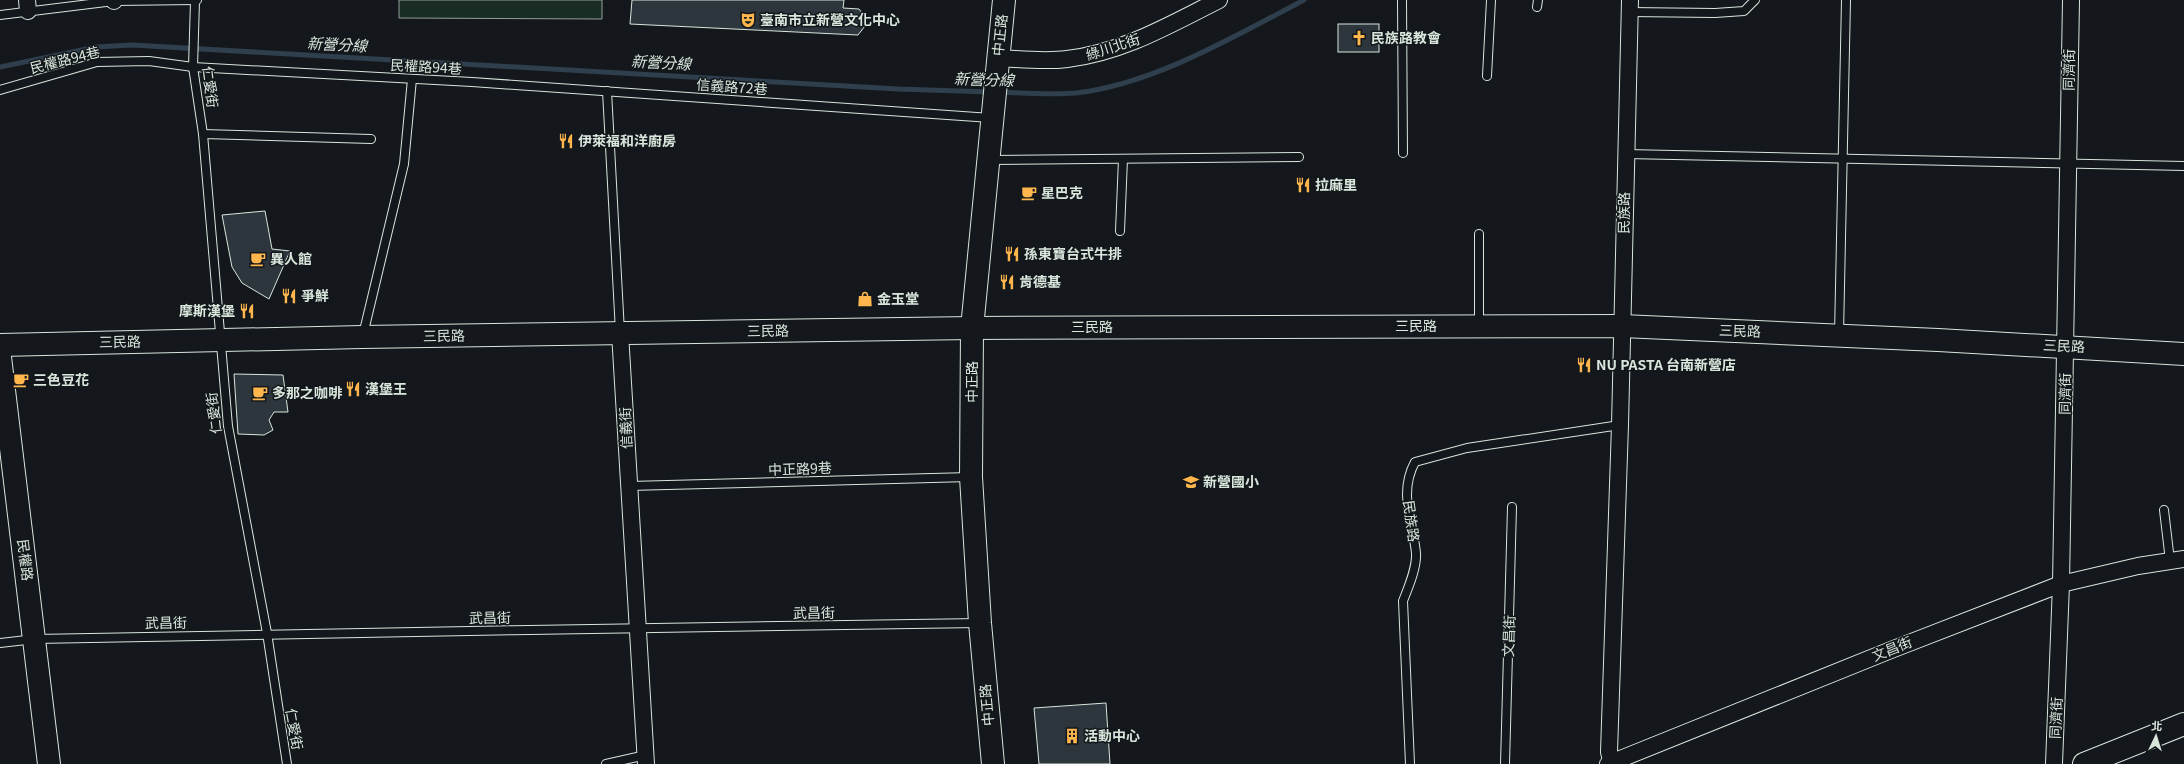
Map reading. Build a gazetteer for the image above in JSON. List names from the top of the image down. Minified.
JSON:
{"streets":{"street":["中正路","綠川北街","同濟街","民族路","三民路","信義街","民權路","文昌街"],"lane":["民權路94巷","仁愛街","信義路72巷","中正路9巷","武昌街"]},"crossings":[["中正路","綠川北街"],["中正路","信義路72巷"],["中正路","三民路"],["中正路","中正路9巷"],["中正路","武昌街"],["民權路94巷","仁愛街"],["民權路94巷","信義路72巷"],["同濟街","三民路"],["同濟街","文昌街"],["仁愛街","三民路"],["仁愛街","武昌街"],["信義路72巷","信義街"],["民族路","三民路"],["民族路","文昌街"],["三民路","信義街"],["信義街","中正路9巷"],["信義街","武昌街"],["民權路","武昌街"]],"water":["新營分線"],"places":{"theatre":["臺南市立新營文化中心"],"church":["民族路教會"],"restaurant":["伊萊福和洋廚房","拉麻里","孫東寶台式牛排","肯德基","爭鮮","摩斯漢堡","NU PASTA 台南新營店","漢堡王"],"cafe":["星巴克","異人館","三色豆花","多那之咖啡"],"shop":["金玉堂"],"school or university":["新營國小"],"building":["活動中心"]},"north":"top"}
